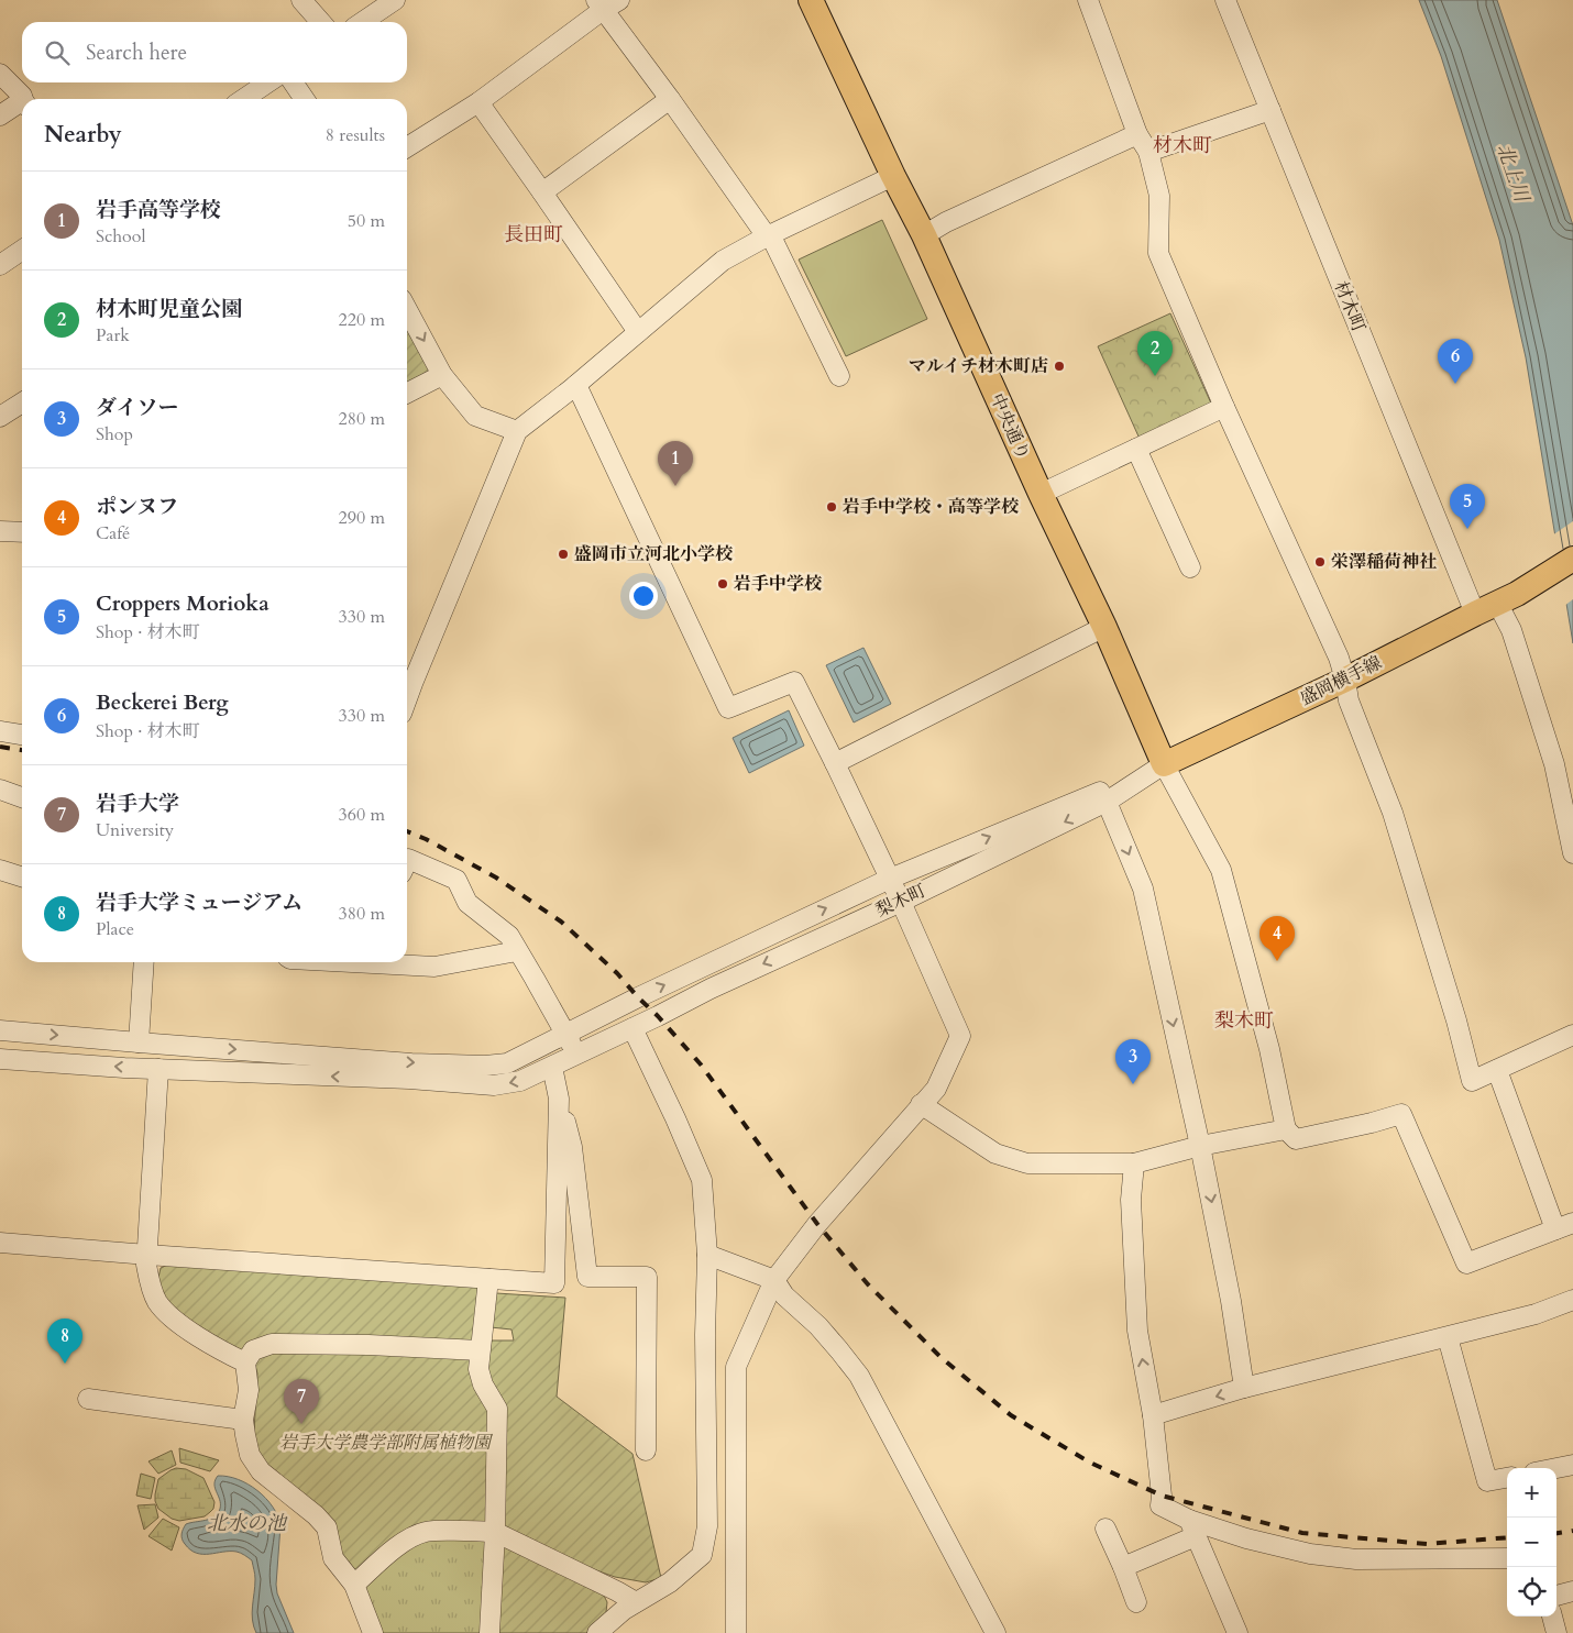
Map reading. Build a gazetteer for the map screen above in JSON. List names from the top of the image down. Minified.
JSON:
{"streets":{"main road":["中央通り","盛岡横手線"],"street":["材木町","梨木町"]},"crossings":[["材木町","盛岡横手線"],["中央通り","盛岡横手線"],["中央通り","梨木町"],["盛岡横手線","梨木町"]],"districts":["材木町","長田町","梨木町"],"water":["北上川","北水の池"],"parks":["岩手大学農学部附属植物園"],"places":["マルイチ材木町店","岩手中学校・高等学校","盛岡市立河北小学校","栄澤稲荷神社","岩手中学校"],"page":{"search":"Search here","heading":["Nearby","8 results"],"list":[{"mark":"1","name":"岩手高等学校","note":"School","value":"50 m"},{"mark":"2","name":"材木町児童公園","note":"Park","value":"220 m"},{"mark":"3","name":"ダイソー","note":"Shop","value":"280 m"},{"mark":"4","name":"ポンヌフ","note":"Café","value":"290 m"},{"mark":"5","name":"Croppers Morioka","note":"Shop · 材木町","value":"330 m"},{"mark":"6","name":"Beckerei Berg","note":"Shop · 材木町","value":"330 m"},{"mark":"7","name":"岩手大学","note":"University","value":"360 m"},{"mark":"8","name":"岩手大学ミュージアム","note":"Place","value":"380 m"}],"pins":["2","6","1","5","4","3","8","7"],"map_buttons":["+","−"]}}
